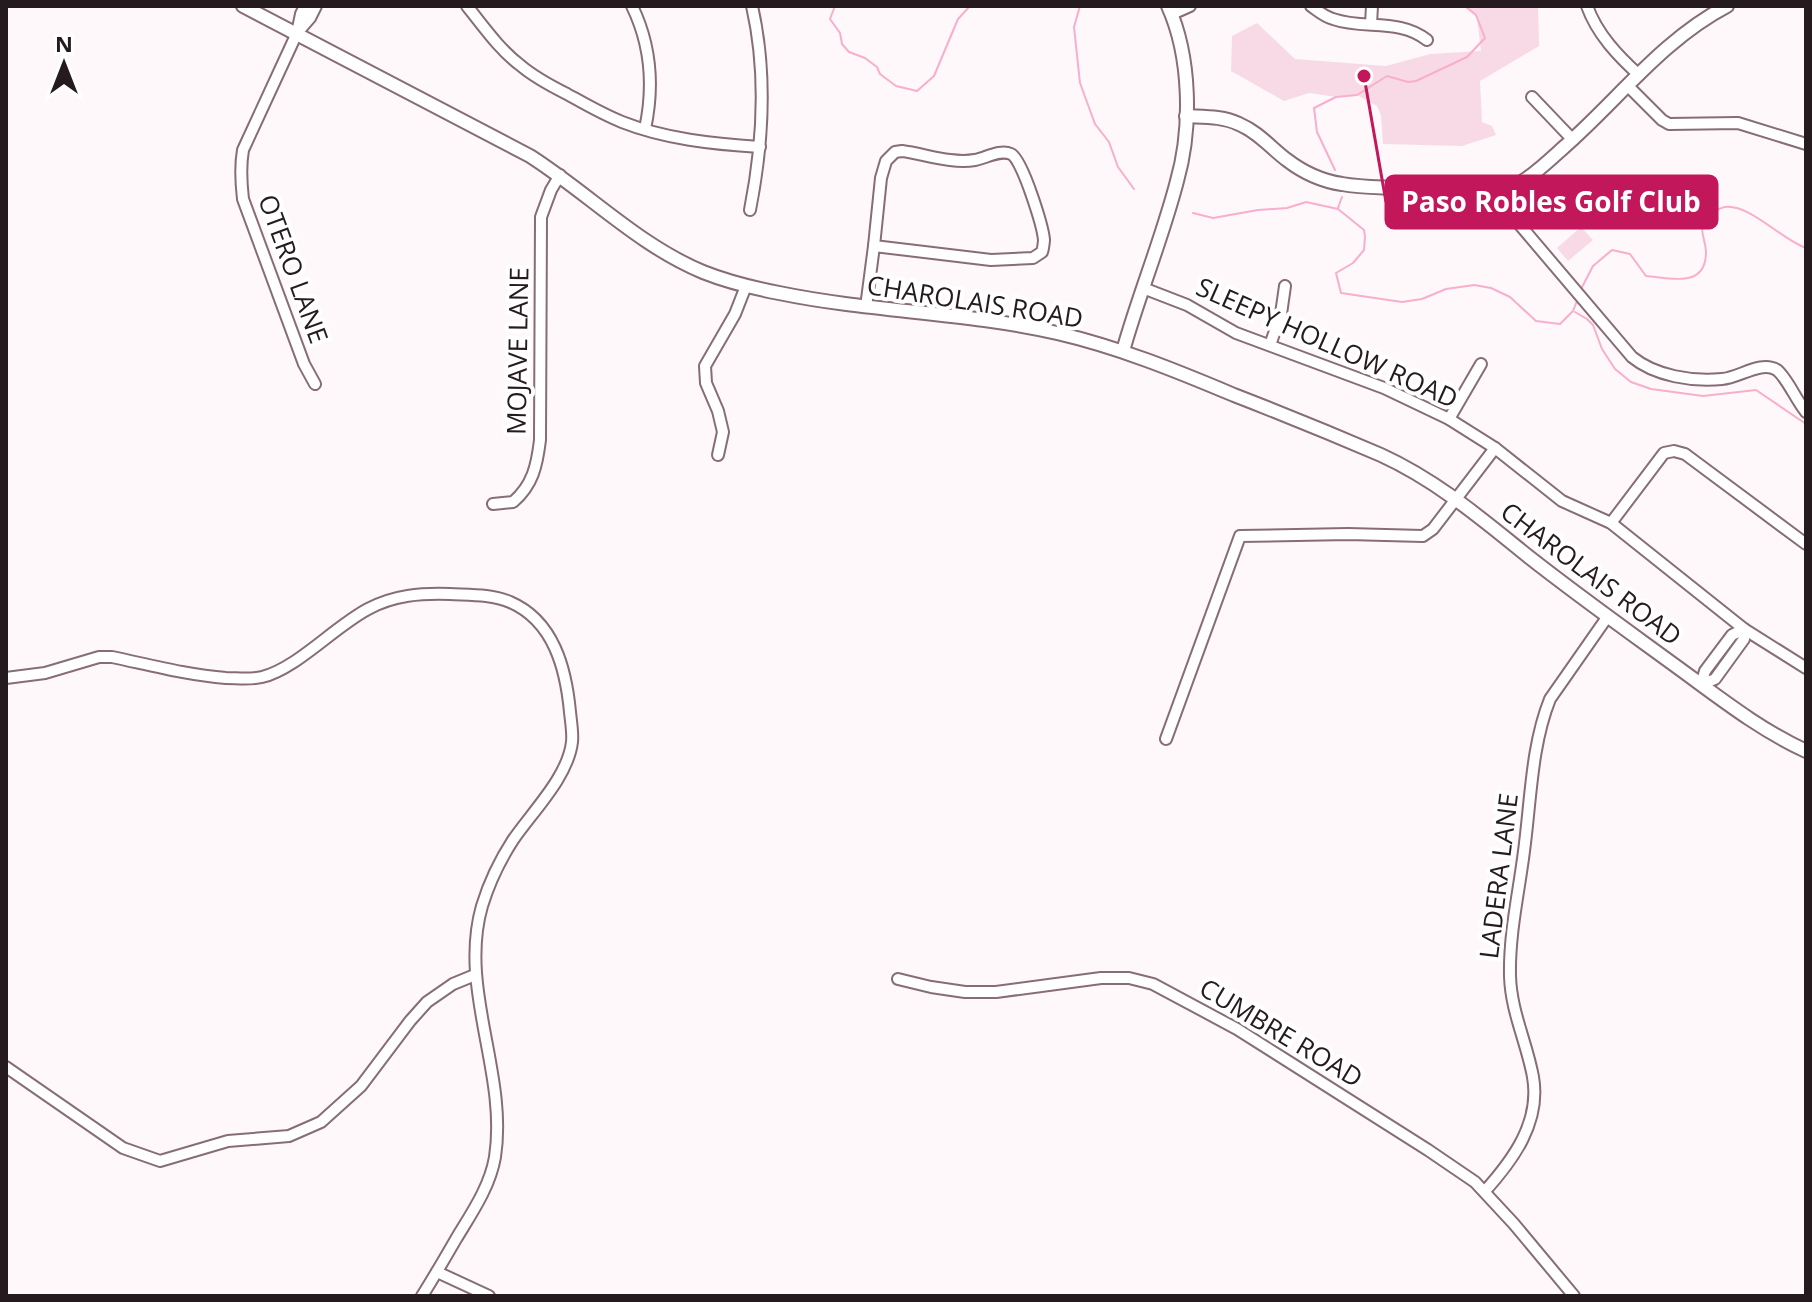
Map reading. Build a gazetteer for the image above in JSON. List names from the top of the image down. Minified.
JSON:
{"streets":{"street":["OTERO LANE","CHAROLAIS ROAD","SLEEPY HOLLOW ROAD","MOJAVE LANE","LADERA LANE","CUMBRE ROAD"]},"crossings":[["OTERO LANE","CHAROLAIS ROAD"],["CHAROLAIS ROAD","MOJAVE LANE"],["CHAROLAIS ROAD","LADERA LANE"],["LADERA LANE","CUMBRE ROAD"]],"places":["Paso Robles Golf Club"],"north":"top"}
